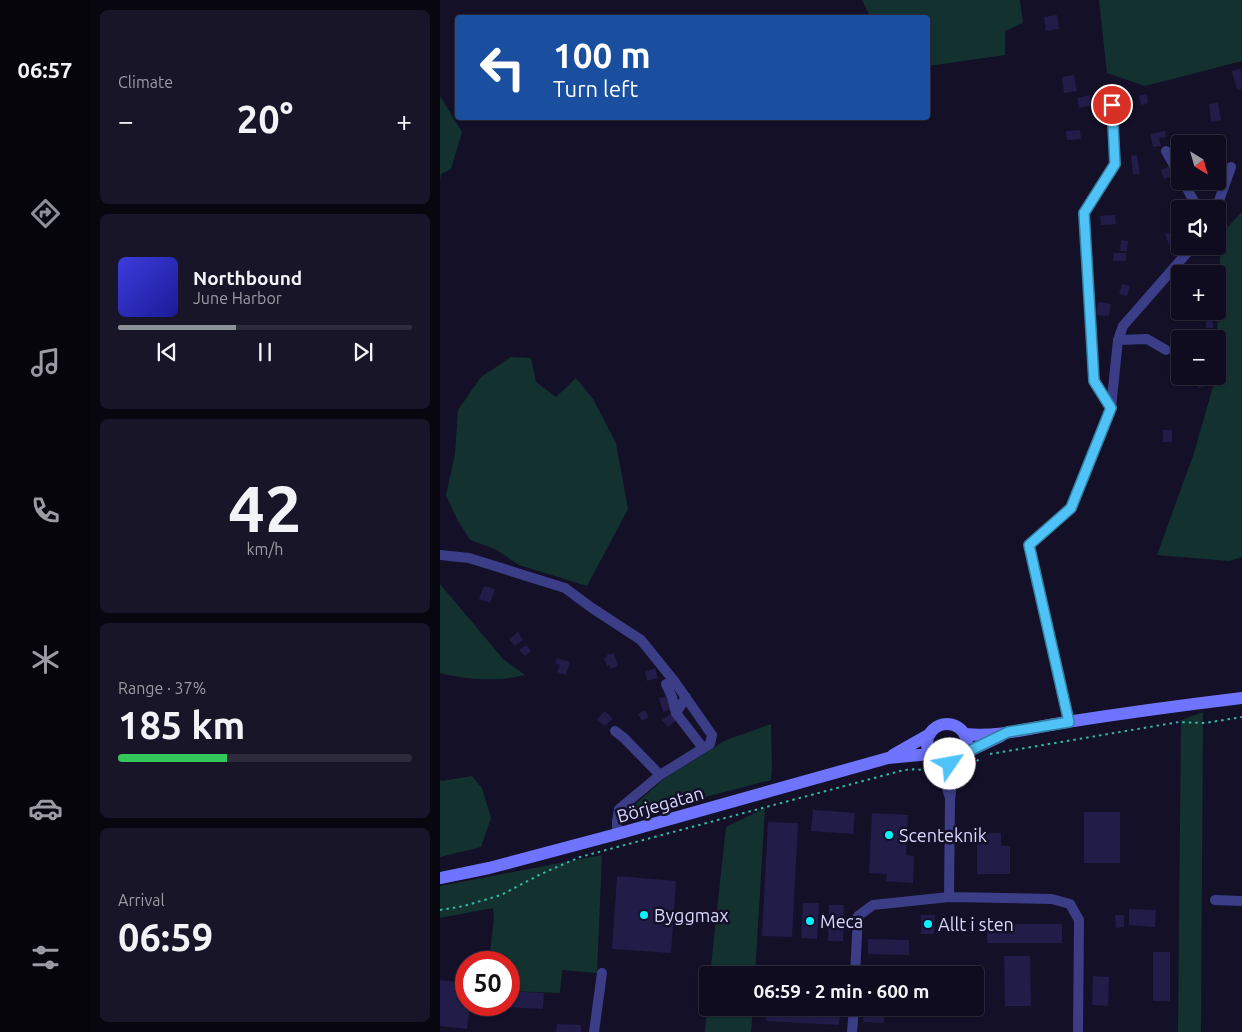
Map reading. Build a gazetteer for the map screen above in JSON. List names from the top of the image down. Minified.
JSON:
{"streets":{"main road":["Börjegatan"]},"places":["Scenteknik","Byggmax","Meca","Allt i sten"],"north":"bottom right","page":{"tabs":"06:57","tile":["Climate",["42","km/h"],["Range · 37%","185 km"],["Arrival","06:59"]],"turn":["100 m","Turn left"],"heat":["−","20°","+"],"map_buttons":["+","−"],"song":["Northbound","June Harbor"],"limit":"50","trip":"06:59 · 2 min · 600 m"}}
